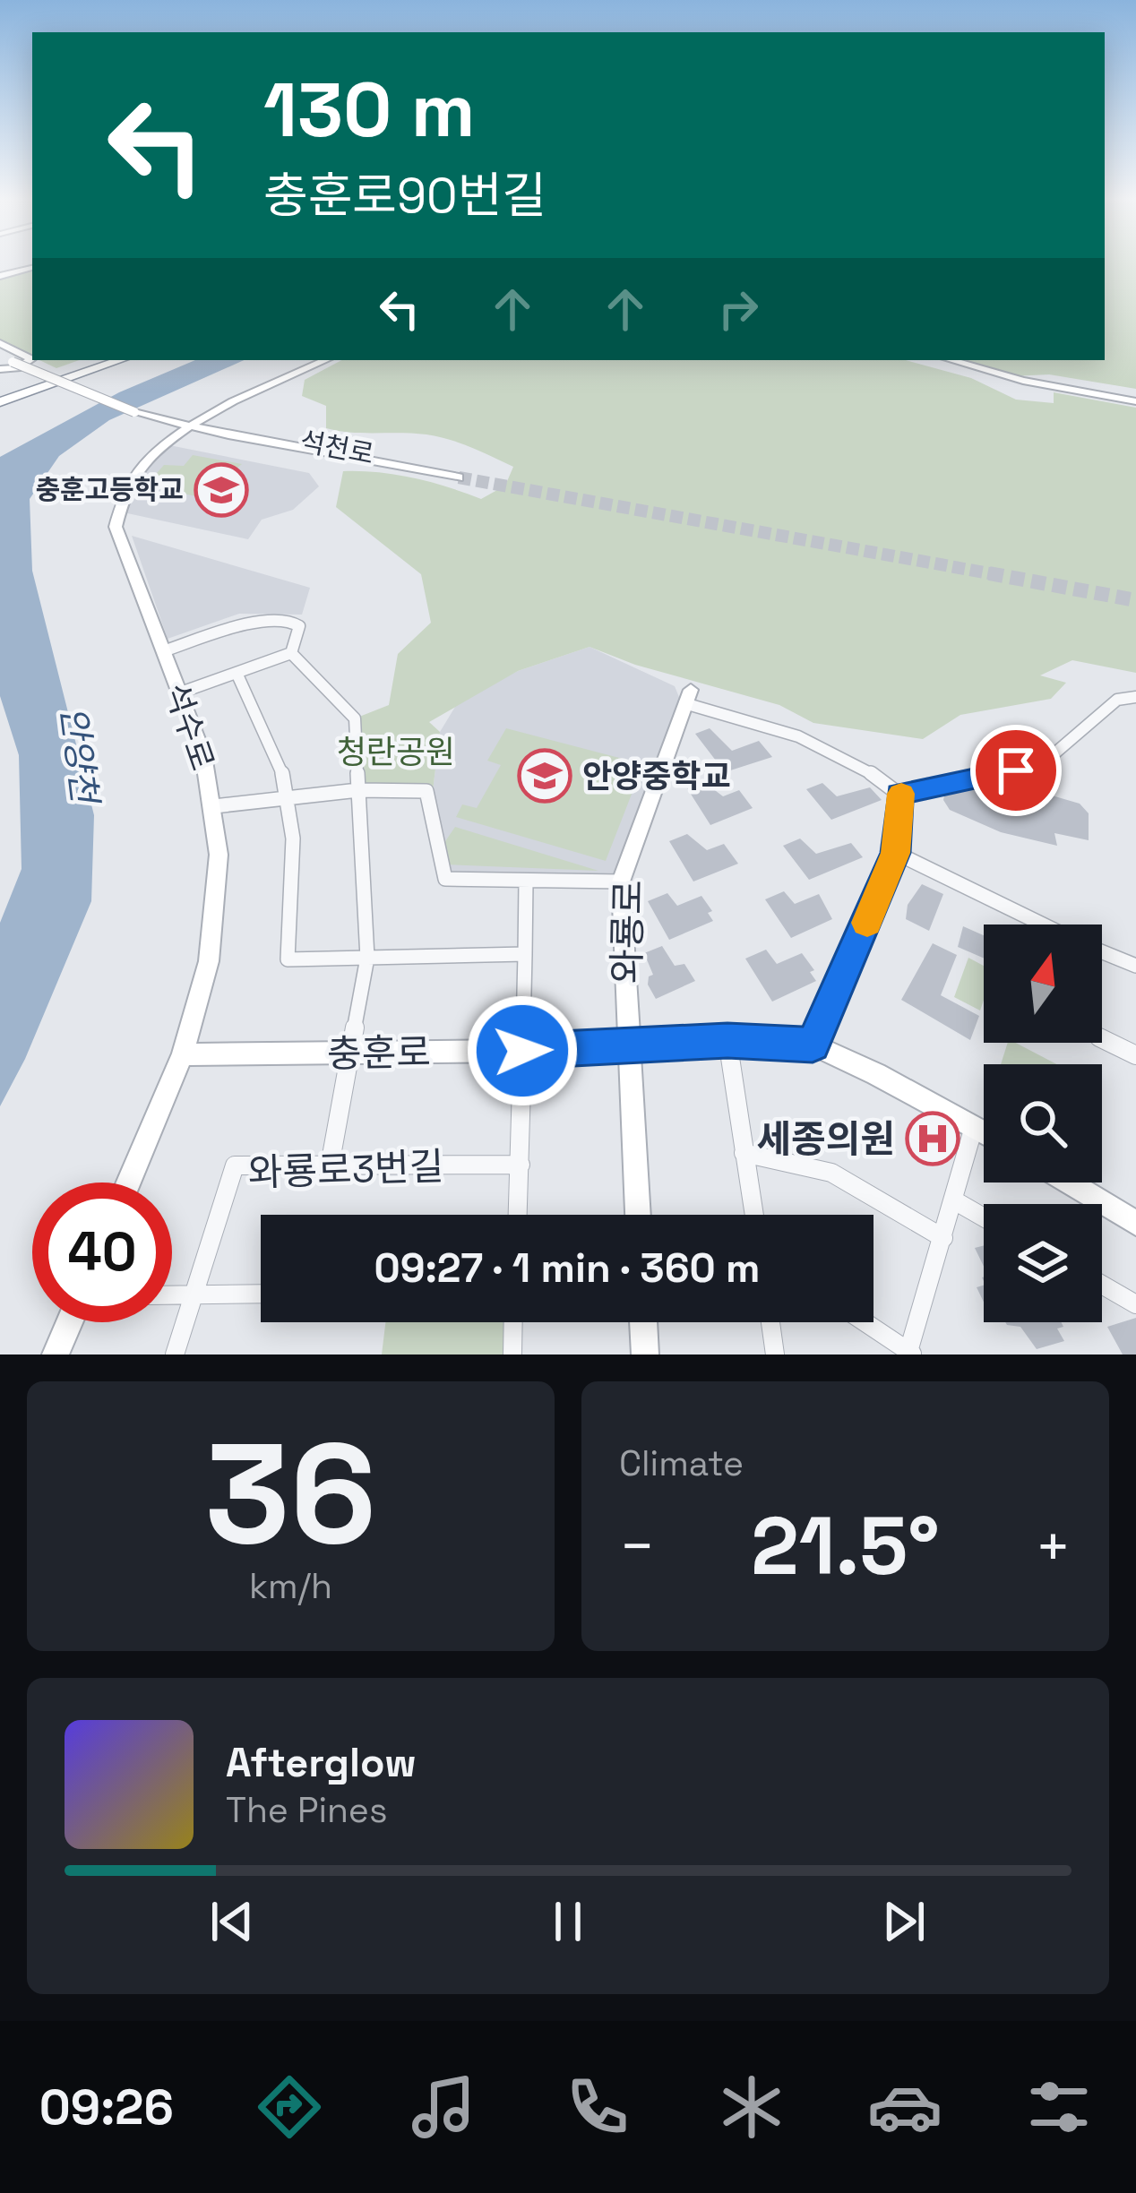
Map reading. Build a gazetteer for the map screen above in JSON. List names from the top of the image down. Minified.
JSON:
{"streets":{"street":["석천로","석수로","와룡로","충훈로","와룡로3번길"]},"crossings":[["석천로","석수로"],["석수로","충훈로"],["와룡로","충훈로"]],"water":["안양천"],"parks":["청란공원"],"places":{"school or university":["충훈고등학교","안양중학교"],"hospital":["세종의원"]},"north":"top","page":{"turn":["130 m","충훈로90번길"],"limit":"40","trip":"09:27 · 1 min · 360 m","tile":[["36","km/h"],"Climate"],"heat":["−","21.5°","+"],"song":["Afterglow","The Pines"],"tabs":"09:26"}}
